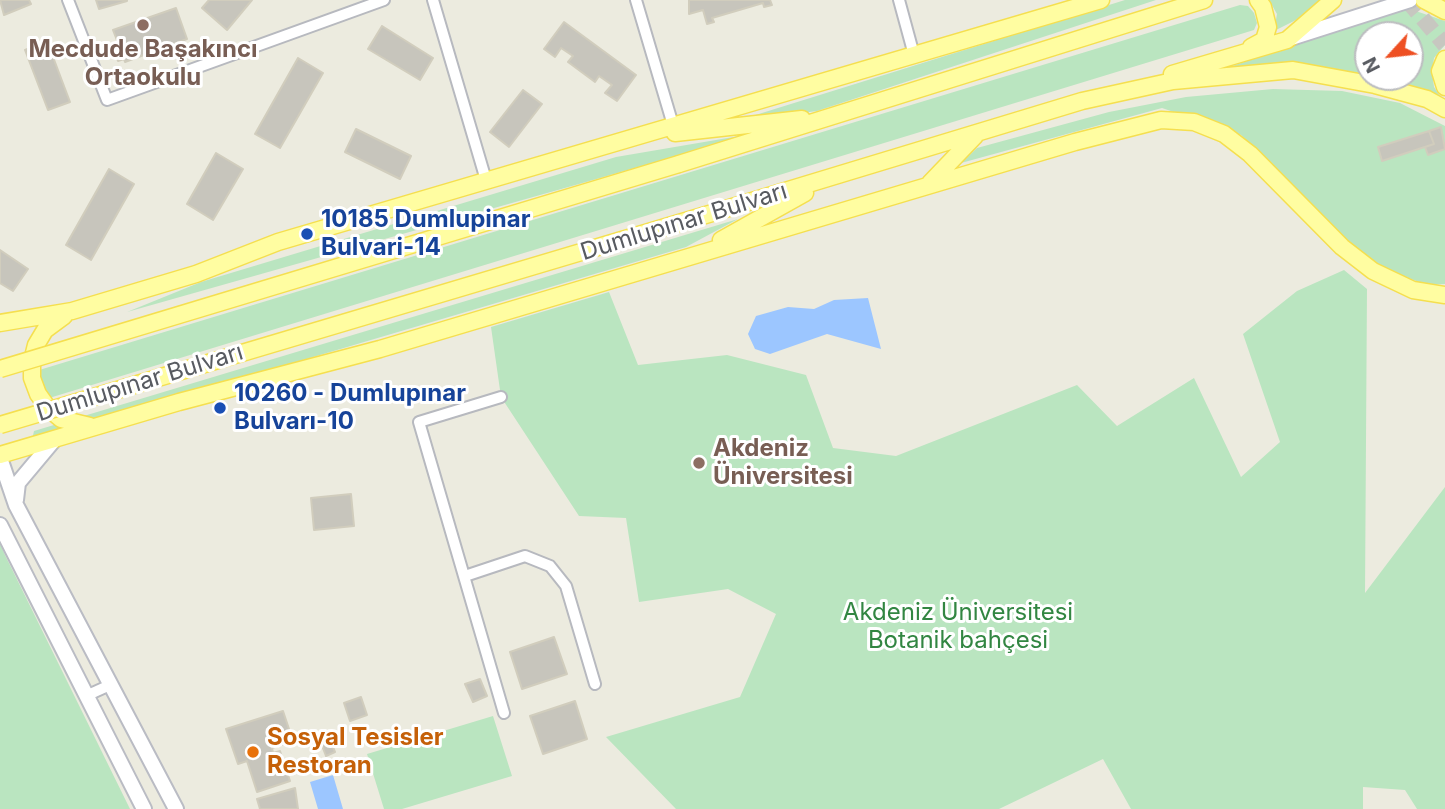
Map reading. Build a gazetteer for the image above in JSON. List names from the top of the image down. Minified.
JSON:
{"streets":{"main road":["Dumlupınar Bulvarı"]},"parks":["Akdeniz Üniversitesi Botanik bahçesi"],"places":["Mecdude Başakıncı Ortaokulu","10185 Dumlupinar Bulvari-14","10260 - Dumlupınar Bulvarı-10","Akdeniz Üniversitesi","Sosyal Tesisler Restoran"],"north":"bottom left"}
